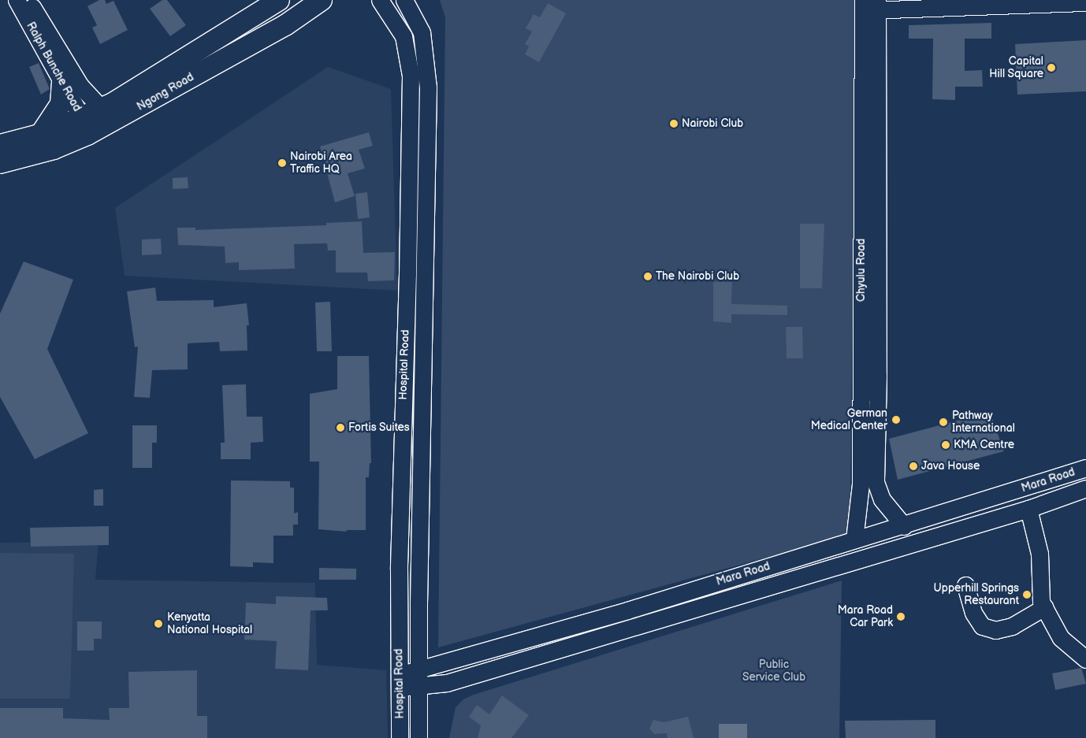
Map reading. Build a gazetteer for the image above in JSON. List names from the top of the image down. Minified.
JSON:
{"streets":{"main road":["Ngong Road"],"street":["Ralph Bunche Road","Chyulu Road","Hospital Road","Mara Road"]},"crossings":[["Ralph Bunche Road","Ngong Road"],["Chyulu Road","Mara Road"],["Hospital Road","Mara Road"]],"parks":["Public Service Club"],"places":["Capital Hill Square","Nairobi Club","Nairobi Area Traffic HQ","The Nairobi Club","German Medical Center","Pathway International","Fortis Suites","KMA Centre","Java House","Upperhill Springs Restaurant","Mara Road Car Park","Kenyatta National Hospital"]}
